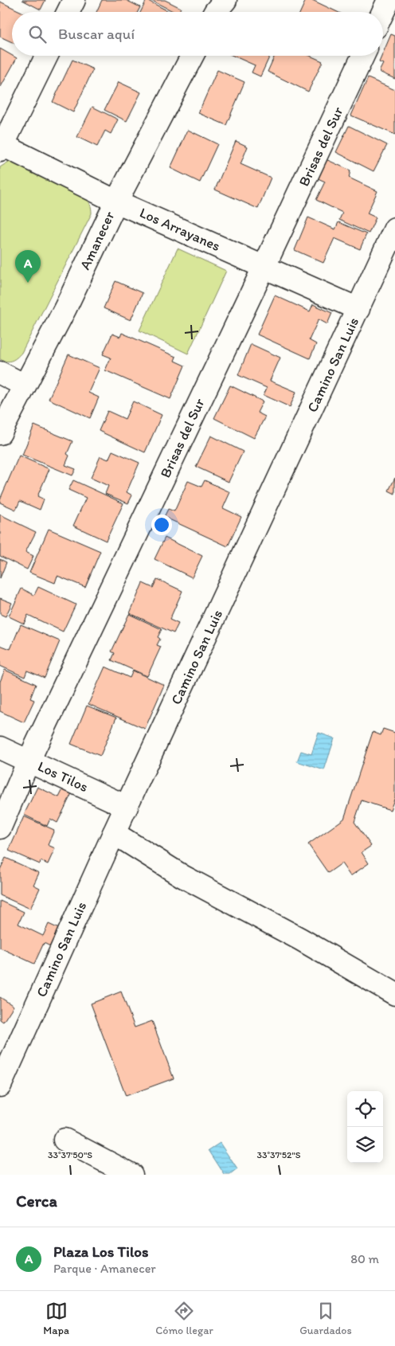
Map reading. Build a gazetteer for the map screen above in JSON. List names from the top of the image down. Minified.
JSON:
{"streets":{"street":["Brisas del Sur","Los Arrayanes","Amanecer","Camino San Luis","Los Tilos"]},"crossings":[["Brisas del Sur","Los Arrayanes"],["Brisas del Sur","Los Tilos"],["Los Arrayanes","Amanecer"],["Los Arrayanes","Camino San Luis"],["Camino San Luis","Los Tilos"]],"page":{"search":"Buscar aquí","pins":"A","heading":"Cerca","list":[{"mark":"A","name":"Plaza Los Tilos","note":"Parque · Amanecer","value":"80 m"}],"nav":["Mapa","Cómo llegar","Guardados"]},"coordinates":["33°37'50\"S","33°37'52\"S"]}
